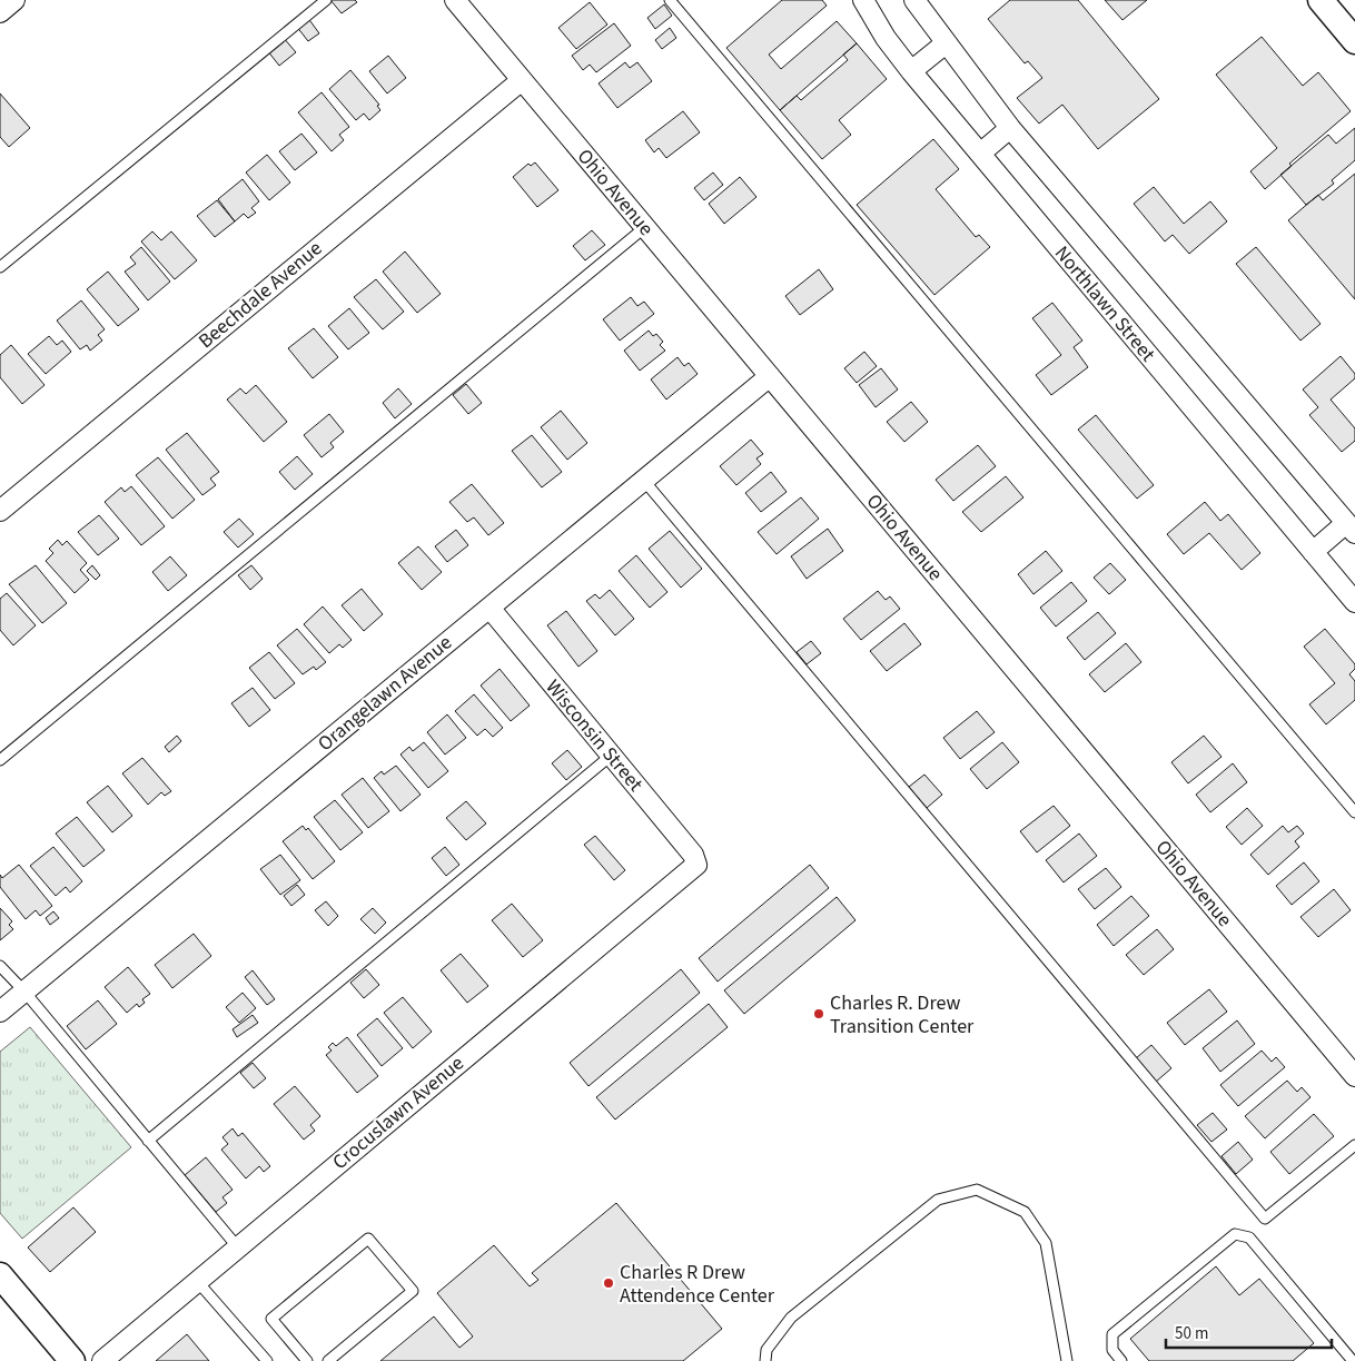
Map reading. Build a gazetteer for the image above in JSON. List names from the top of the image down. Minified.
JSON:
{"streets":{"street":["Ohio Avenue","Beechdale Avenue","Northlawn Street","Orangelawn Avenue","Wisconsin Street","Crocuslawn Avenue"]},"crossings":[["Ohio Avenue","Beechdale Avenue"],["Ohio Avenue","Orangelawn Avenue"],["Orangelawn Avenue","Wisconsin Street"],["Wisconsin Street","Crocuslawn Avenue"]],"places":["Charles R. Drew Transition Center","Charles R Drew Attendence Center"],"scale_bar":"50 m"}
